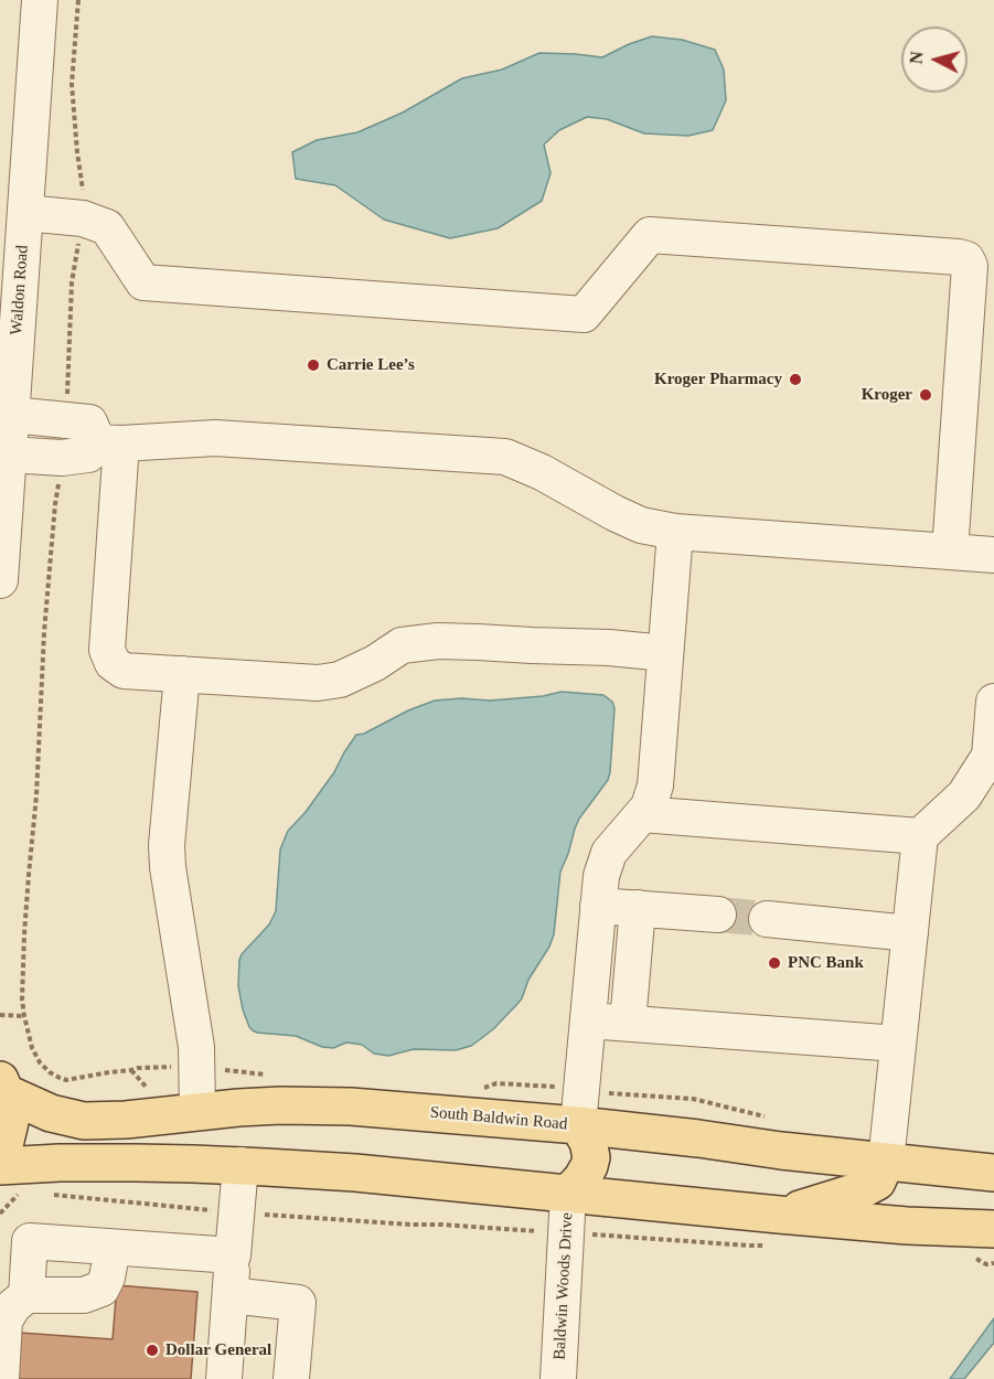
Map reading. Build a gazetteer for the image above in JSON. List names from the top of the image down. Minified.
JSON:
{"streets":{"main road":["South Baldwin Road"],"street":["Waldon Road","Baldwin Woods Drive"]},"places":["Carrie Lee’s","Kroger Pharmacy","Kroger","PNC Bank","Dollar General"],"north":"left"}
